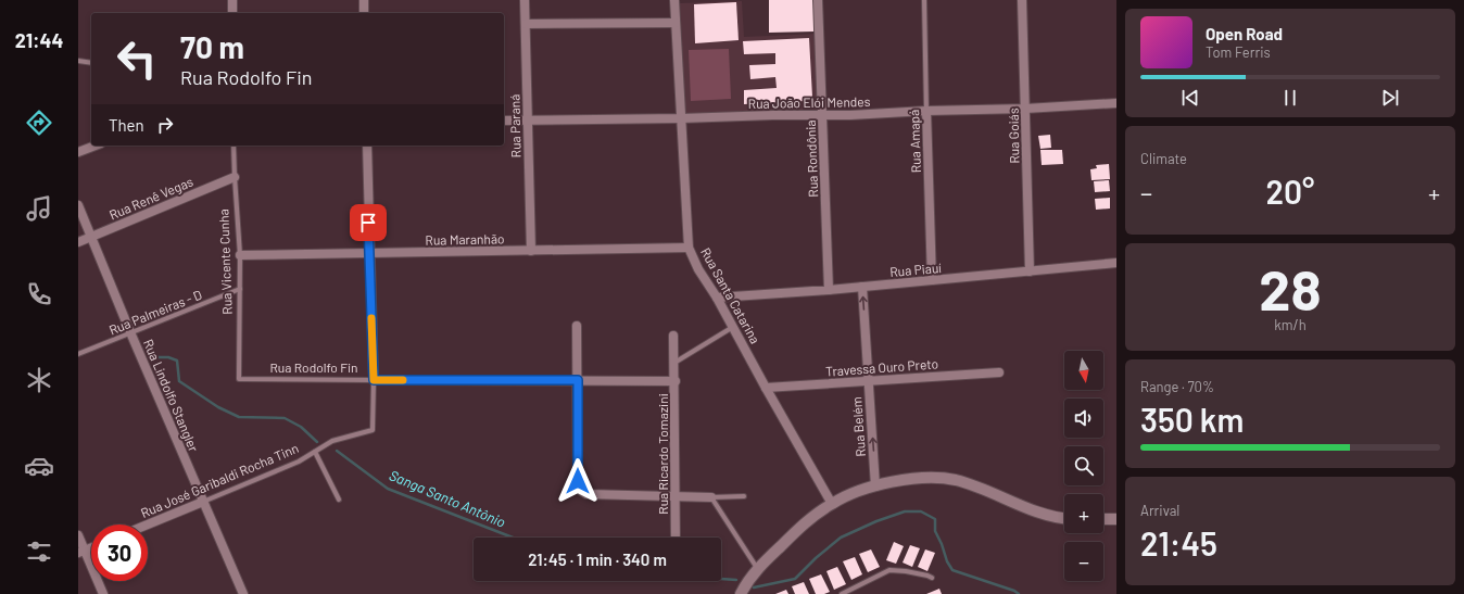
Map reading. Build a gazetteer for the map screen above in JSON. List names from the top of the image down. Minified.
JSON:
{"streets":{"street":["Rua João Elói Mendes","Rua Paraná","Rua Goiás","Rua Amapá","Rua Rondônia","Rua Renê Vegas","Rua Maranhão","Rua Piauí","Rua Santa Catarina","Rua Rodolfo Fin","Travessa Ouro Preto","Rua Lindolfo Stangler","Rua Belém","Rua Ricardo Tomazini","Rua José Garibaldi Rocha Tinn"],"lane":["Rua Vicente Cunha","Rua Palmeiras - D"]},"crossings":[["Rua João Elói Mendes","Rua Paraná"],["Rua João Elói Mendes","Rua Goiás"],["Rua João Elói Mendes","Rua Amapá"],["Rua João Elói Mendes","Rua Rondônia"],["Rua João Elói Mendes","Rua Santa Catarina"],["Rua Paraná","Rua Maranhão"],["Rua Goiás","Rua Piauí"],["Rua Amapá","Rua Piauí"],["Rua Rondônia","Rua Piauí"],["Rua Renê Vegas","Rua Vicente Cunha"],["Rua Renê Vegas","Rua Lindolfo Stangler"],["Rua Maranhão","Rua Vicente Cunha"],["Rua Maranhão","Rua Santa Catarina"],["Rua Vicente Cunha","Rua Palmeiras - D"],["Rua Vicente Cunha","Rua Rodolfo Fin"],["Rua Piauí","Rua Santa Catarina"],["Rua Piauí","Rua Belém"],["Rua Santa Catarina","Travessa Ouro Preto"],["Rua Palmeiras - D","Rua Lindolfo Stangler"],["Rua Rodolfo Fin","Rua Ricardo Tomazini"],["Rua Rodolfo Fin","Rua José Garibaldi Rocha Tinn"],["Travessa Ouro Preto","Rua Belém"],["Rua Lindolfo Stangler","Rua José Garibaldi Rocha Tinn"]],"one_way":["Rua Belém"],"water":["Sanga Santo Antônio"],"north":"bottom","page":{"tabs":"21:44","turn":["70 m","Rua Rodolfo Fin"],"song":["Open Road","Tom Ferris"],"then":"Then","tile":["Climate",["28","km/h"],["Range · 70%","350 km"],["Arrival","21:45"]],"heat":["−","20°","+"],"map_buttons":["+","−"],"limit":"30","trip":"21:45 · 1 min · 340 m"}}
